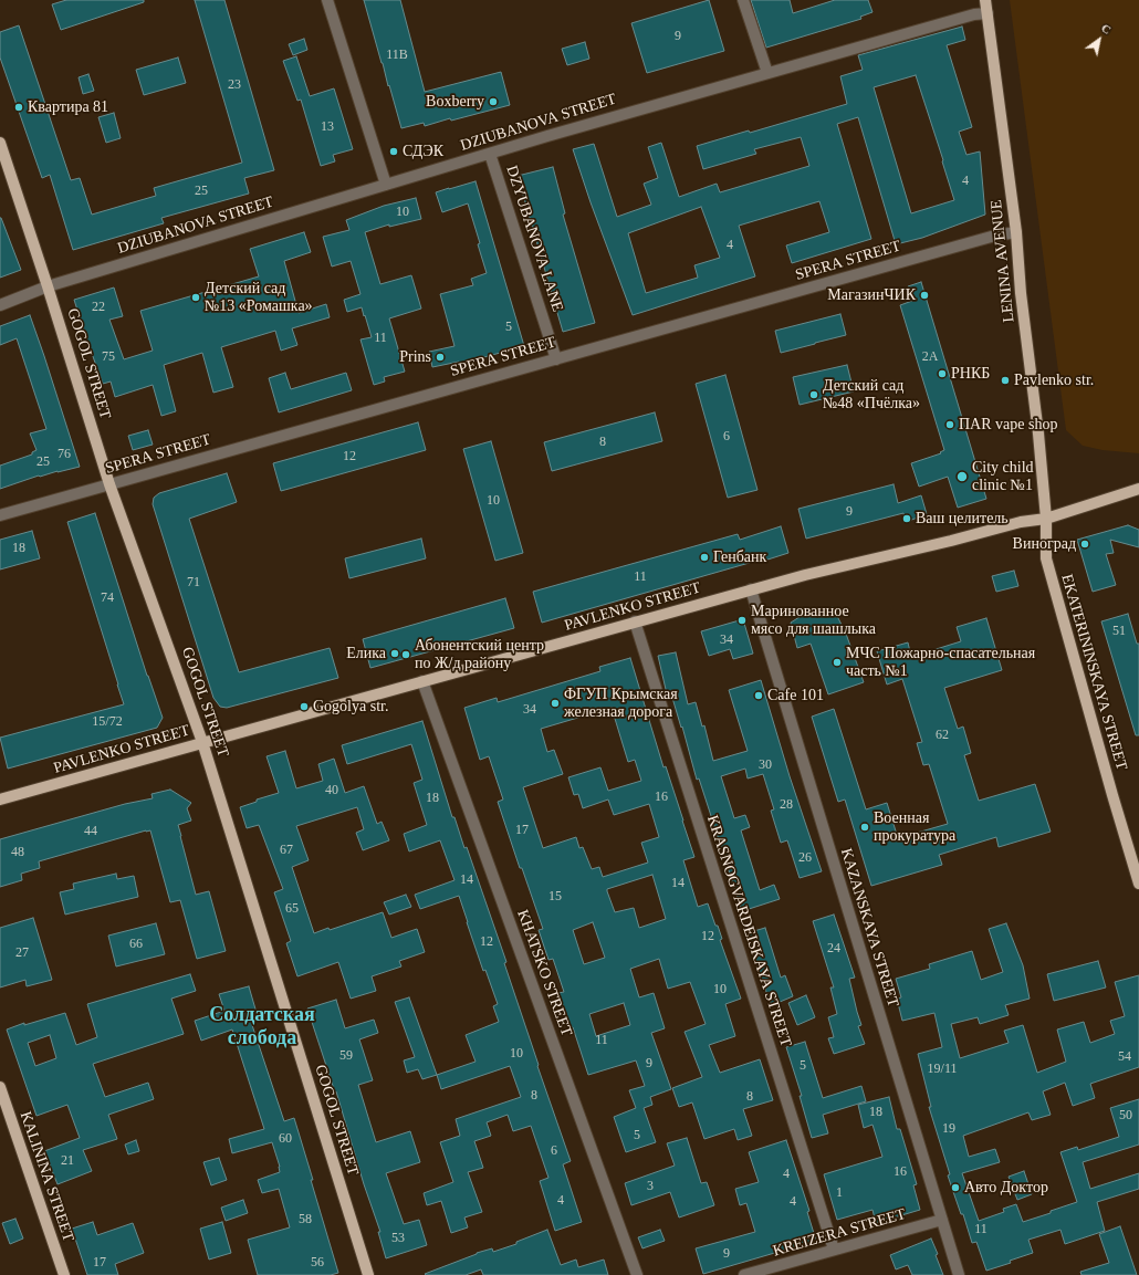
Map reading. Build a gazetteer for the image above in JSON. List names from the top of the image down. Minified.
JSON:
{"streets":{"main road":["LENINA AVENUE","GOGOL STREET","PAVLENKO STREET","EKATERININSKAYA STREET","KALININA STREET"],"street":["DZIUBANOVA STREET","DZYUBANOVA LANE","SPERA STREET","KAZANSKAYA STREET","KRASNOGVARDEISKAYA STREET","KHATSKO STREET","KREIZERA STREET"]},"crossings":[["DZIUBANOVA STREET","DZYUBANOVA LANE"],["DZIUBANOVA STREET","LENINA AVENUE"],["DZIUBANOVA STREET","GOGOL STREET"],["DZYUBANOVA LANE","SPERA STREET"],["SPERA STREET","LENINA AVENUE"],["SPERA STREET","GOGOL STREET"],["LENINA AVENUE","PAVLENKO STREET"],["LENINA AVENUE","EKATERININSKAYA STREET"],["GOGOL STREET","PAVLENKO STREET"],["PAVLENKO STREET","EKATERININSKAYA STREET"],["PAVLENKO STREET","KAZANSKAYA STREET"],["PAVLENKO STREET","KRASNOGVARDEISKAYA STREET"],["PAVLENKO STREET","KHATSKO STREET"],["KAZANSKAYA STREET","KREIZERA STREET"],["KRASNOGVARDEISKAYA STREET","KREIZERA STREET"]],"districts":["Солдатская слобода"],"places":["Boxberry","Квартира 81","СДЭК","МагазинЧИК","Детский сад №13 «Ромашка»","Prins","РНКБ","Pavlenko str.","Детский сад №48 «Пчёлка»","ПАR vape shop","City child clinic №1","Ваш целитель","Виноград","Генбанк","Маринованное мясо для шашлыка","Елика","Абонентский центр по Ж/д району","МЧС Пожарно-спасательная часть №1","Cafe 101","ФГУП Крымская железная дорога","Gogolya str.","Военная прокуратура","Авто Доктор"],"house_numbers":["9","11В","23","13","4","25","10","4","22","5","11","75","2А","6","8","76","12","25","10","9","18","11","71","74","51","34","34","15/72","62","30","40","16","18","28","17","44","67","48","26","14","14","15","65","12","12","66","24","27","10","11","10","59","54","9","5","19/11","8","8","18","50","19","5","60","6","21","16","4","3","1","4","4","58","11","53","9","17","56"],"north":"top right"}
